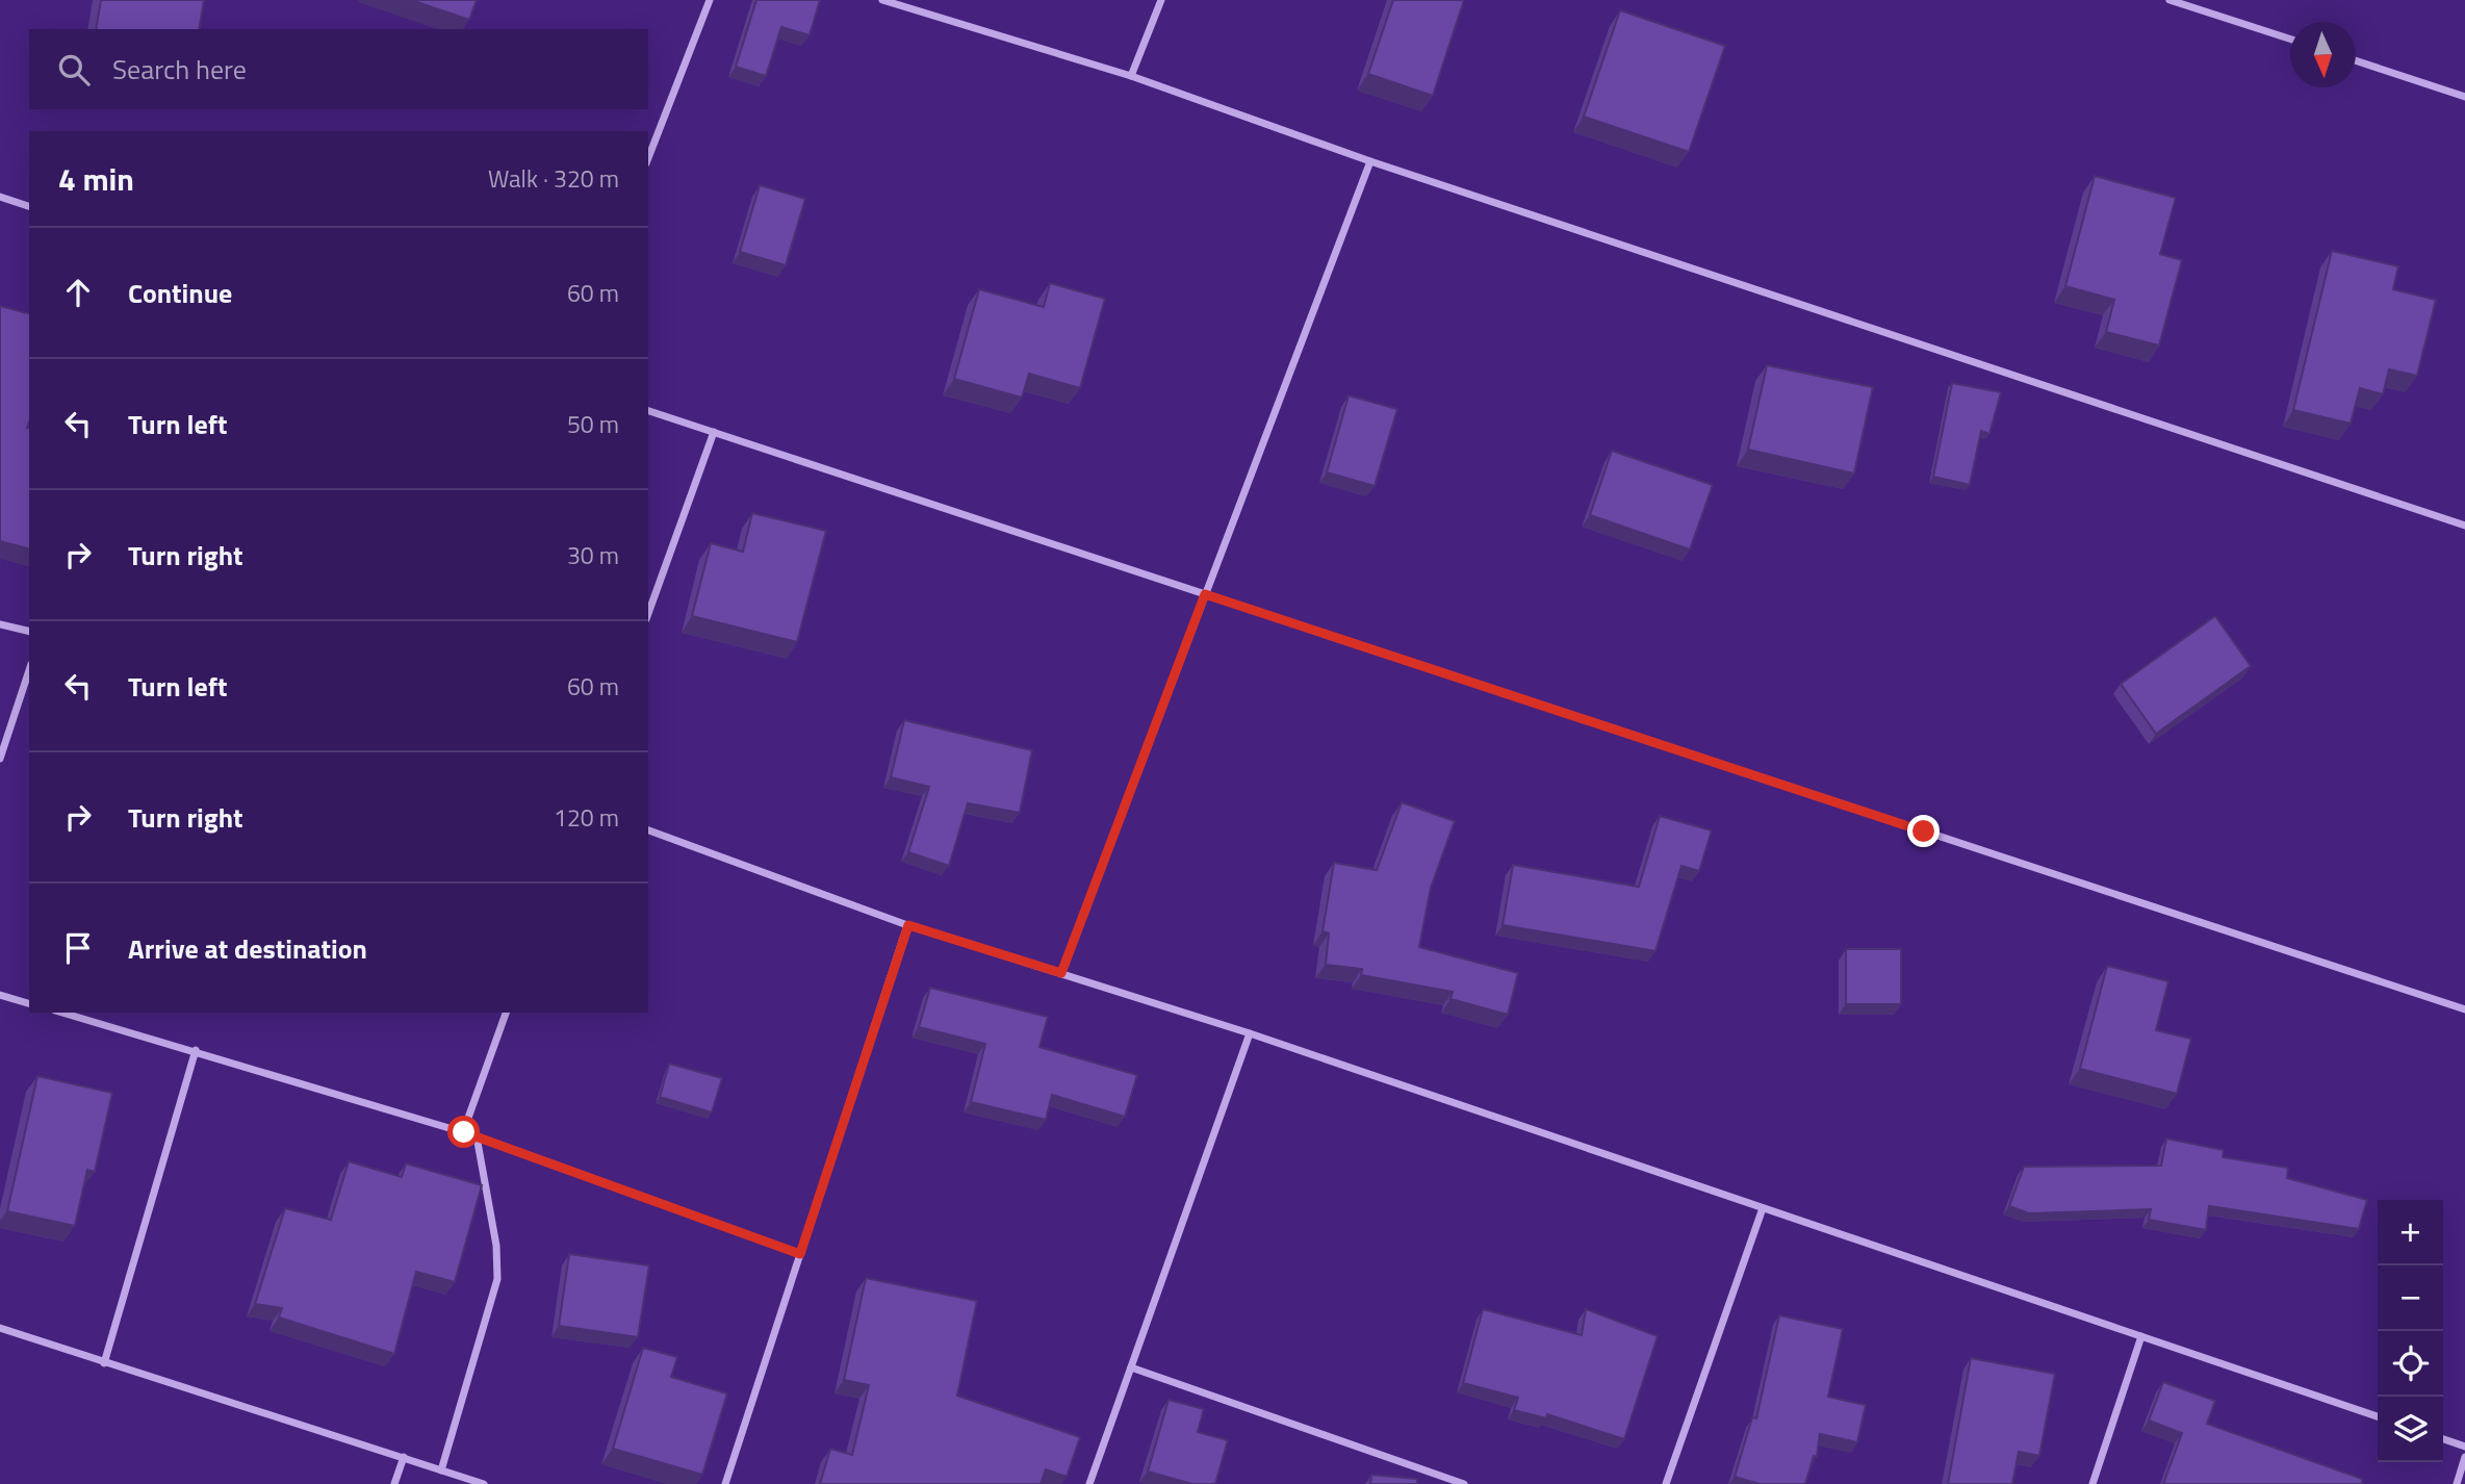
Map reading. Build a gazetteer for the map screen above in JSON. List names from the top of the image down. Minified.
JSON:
{"north":"bottom","page":{"search":"Search here","heading":["4 min","Walk · 320 m"],"list":[["Continue","60 m"],["Turn left","50 m"],["Turn right","30 m"],["Turn left","60 m"],["Turn right","120 m"],"Arrive at destination"],"map_buttons":["+","−"]}}
